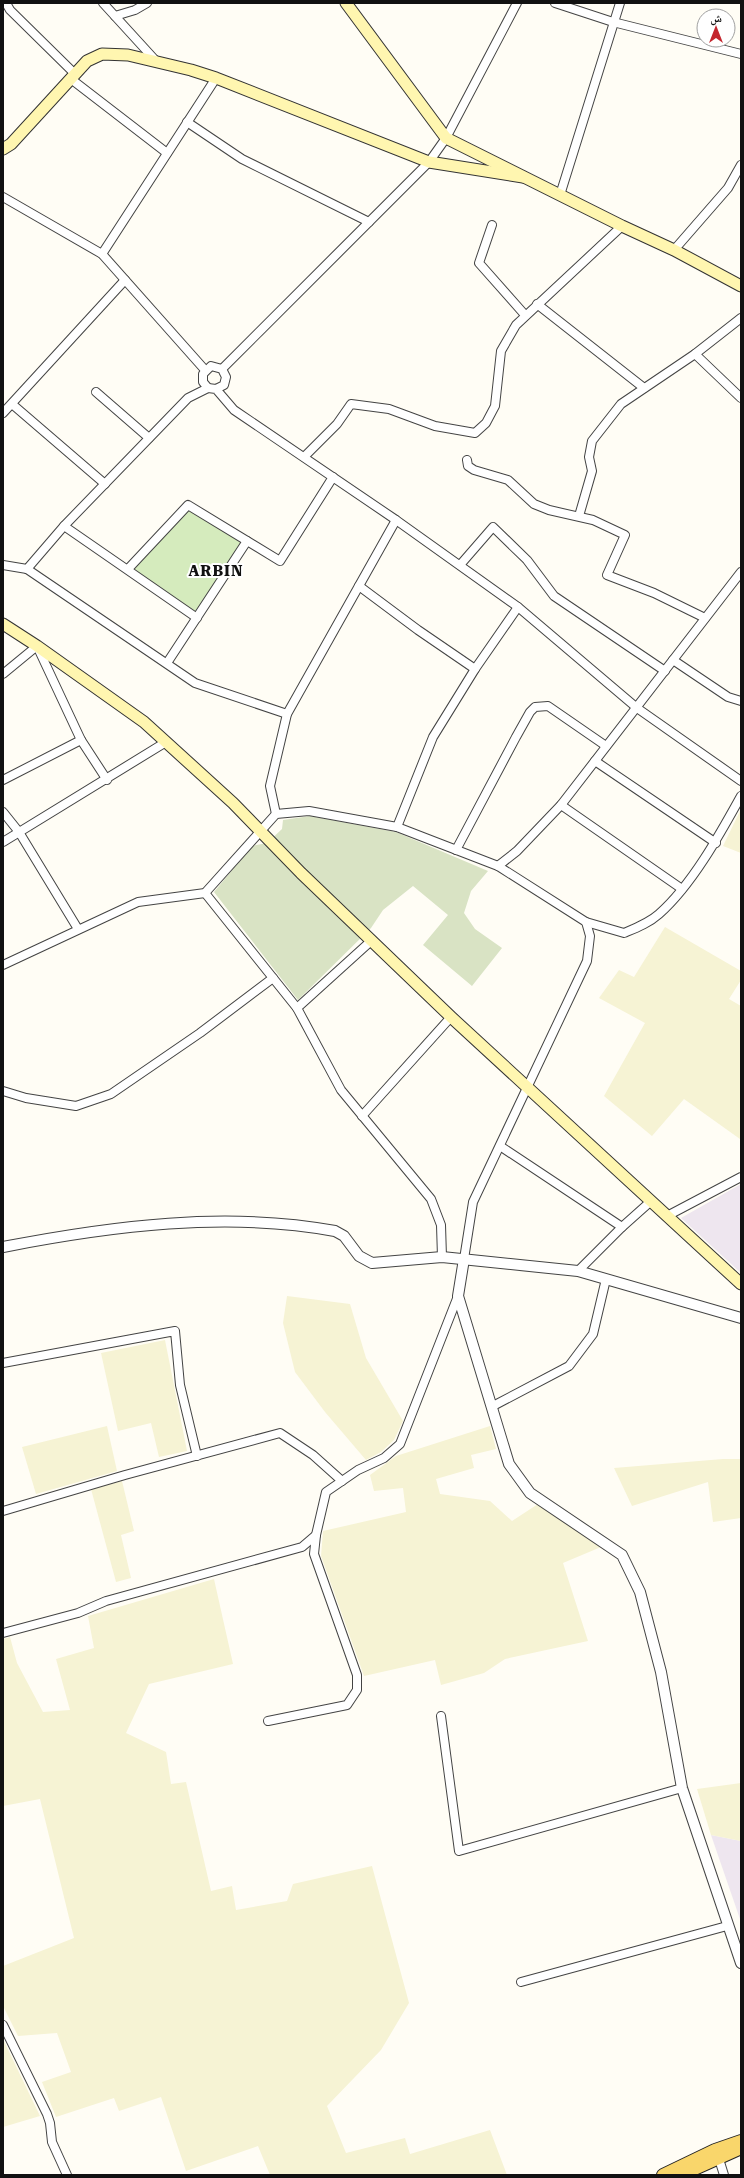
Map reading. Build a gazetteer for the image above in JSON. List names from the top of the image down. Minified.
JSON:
{"districts":["ARBIN"],"north":"top"}
